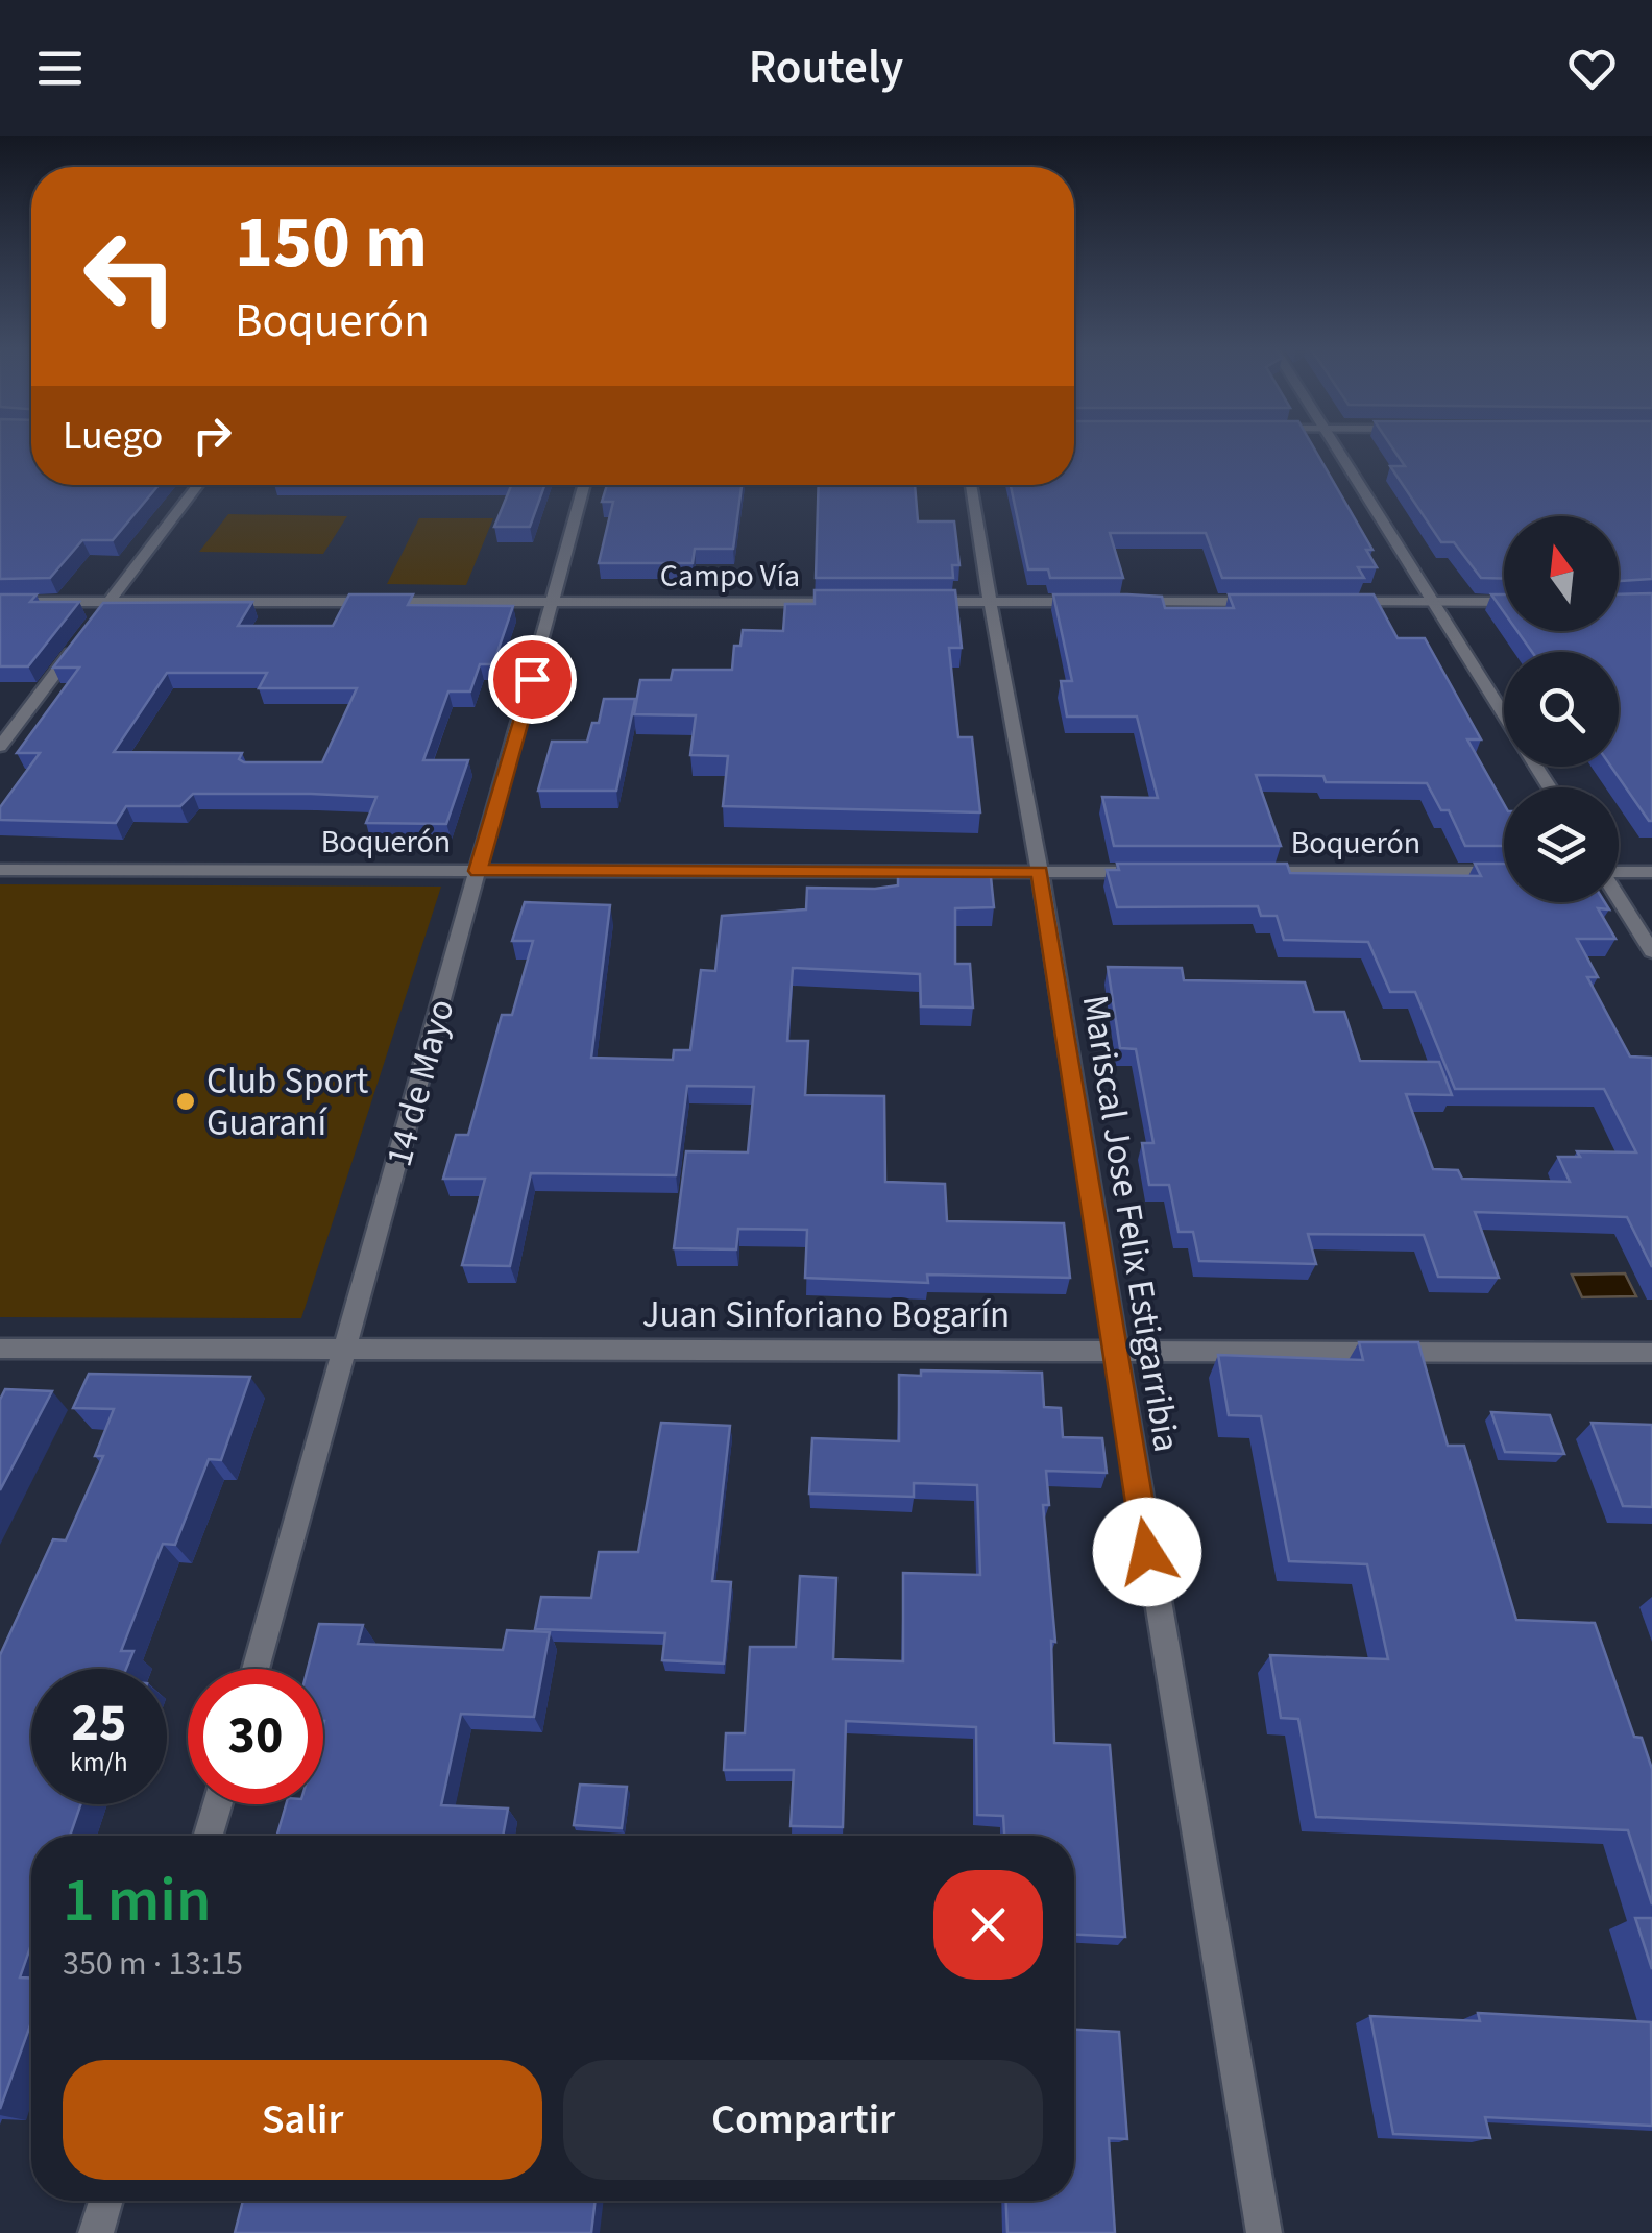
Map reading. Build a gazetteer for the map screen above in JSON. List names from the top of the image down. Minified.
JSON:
{"streets":{"street":["Campo Vía","Boquerón","14 de Mayo","Mariscal Jose Felix Estigarribia","Juan Sinforiano Bogarín"]},"crossings":[["Campo Vía","14 de Mayo"],["Boquerón","14 de Mayo"],["Boquerón","Mariscal Jose Felix Estigarribia"],["14 de Mayo","Juan Sinforiano Bogarín"],["Mariscal Jose Felix Estigarribia","Juan Sinforiano Bogarín"]],"places":["Club Sport Guaraní"],"north":"top","page":{"header":"Routely","turn":["150 m","Boquerón"],"then":"Luego","speed":"25 km/h","limit":"30","heading":["1 min","350 m · 13:15"],"buttons":["Salir","Compartir"]}}
